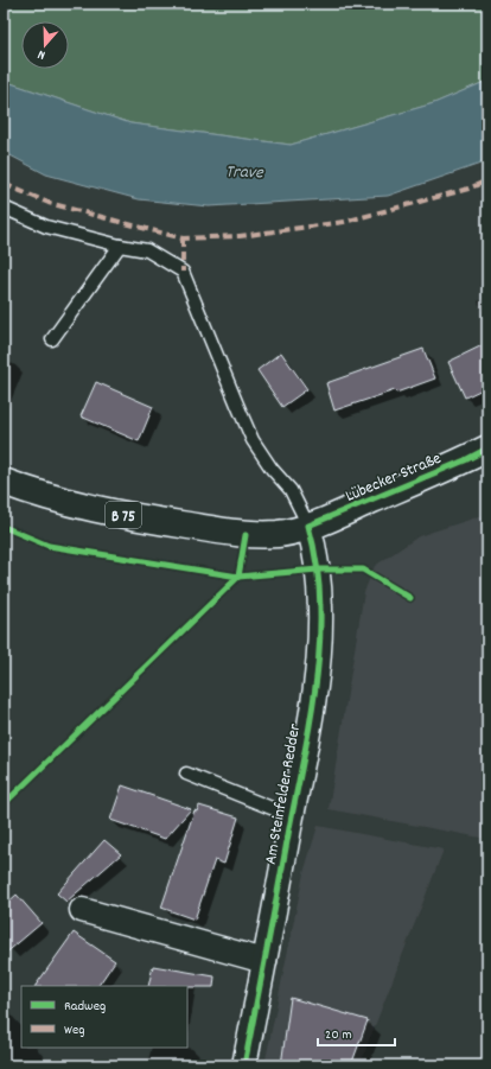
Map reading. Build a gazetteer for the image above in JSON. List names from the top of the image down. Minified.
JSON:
{"streets":{"main road":["Lübecker Straße","B 75"],"street":["Am Steinfelder Redder"]},"crossings":[["Lübecker Straße","Am Steinfelder Redder"]],"water":["Trave"],"legend":["Radweg","Weg"],"scale_bar":"20 m","north":"bottom"}
